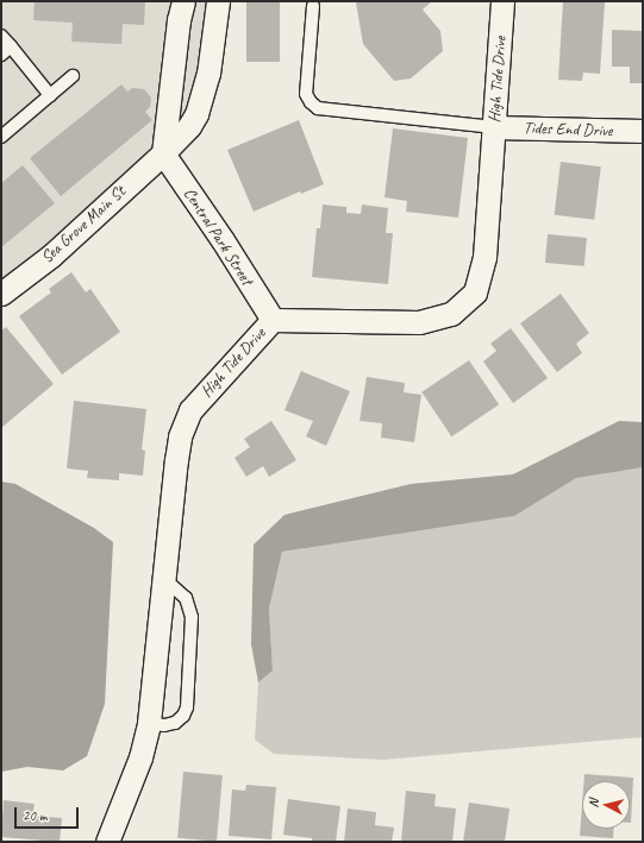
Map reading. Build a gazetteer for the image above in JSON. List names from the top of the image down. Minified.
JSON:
{"streets":{"street":["High Tide Drive","Tides End Drive","Sea Grove Main St","Central Park Street"]},"crossings":[["High Tide Drive","Tides End Drive"],["High Tide Drive","Central Park Street"],["Sea Grove Main St","Central Park Street"]],"scale_bar":"20 m","north":"left"}
